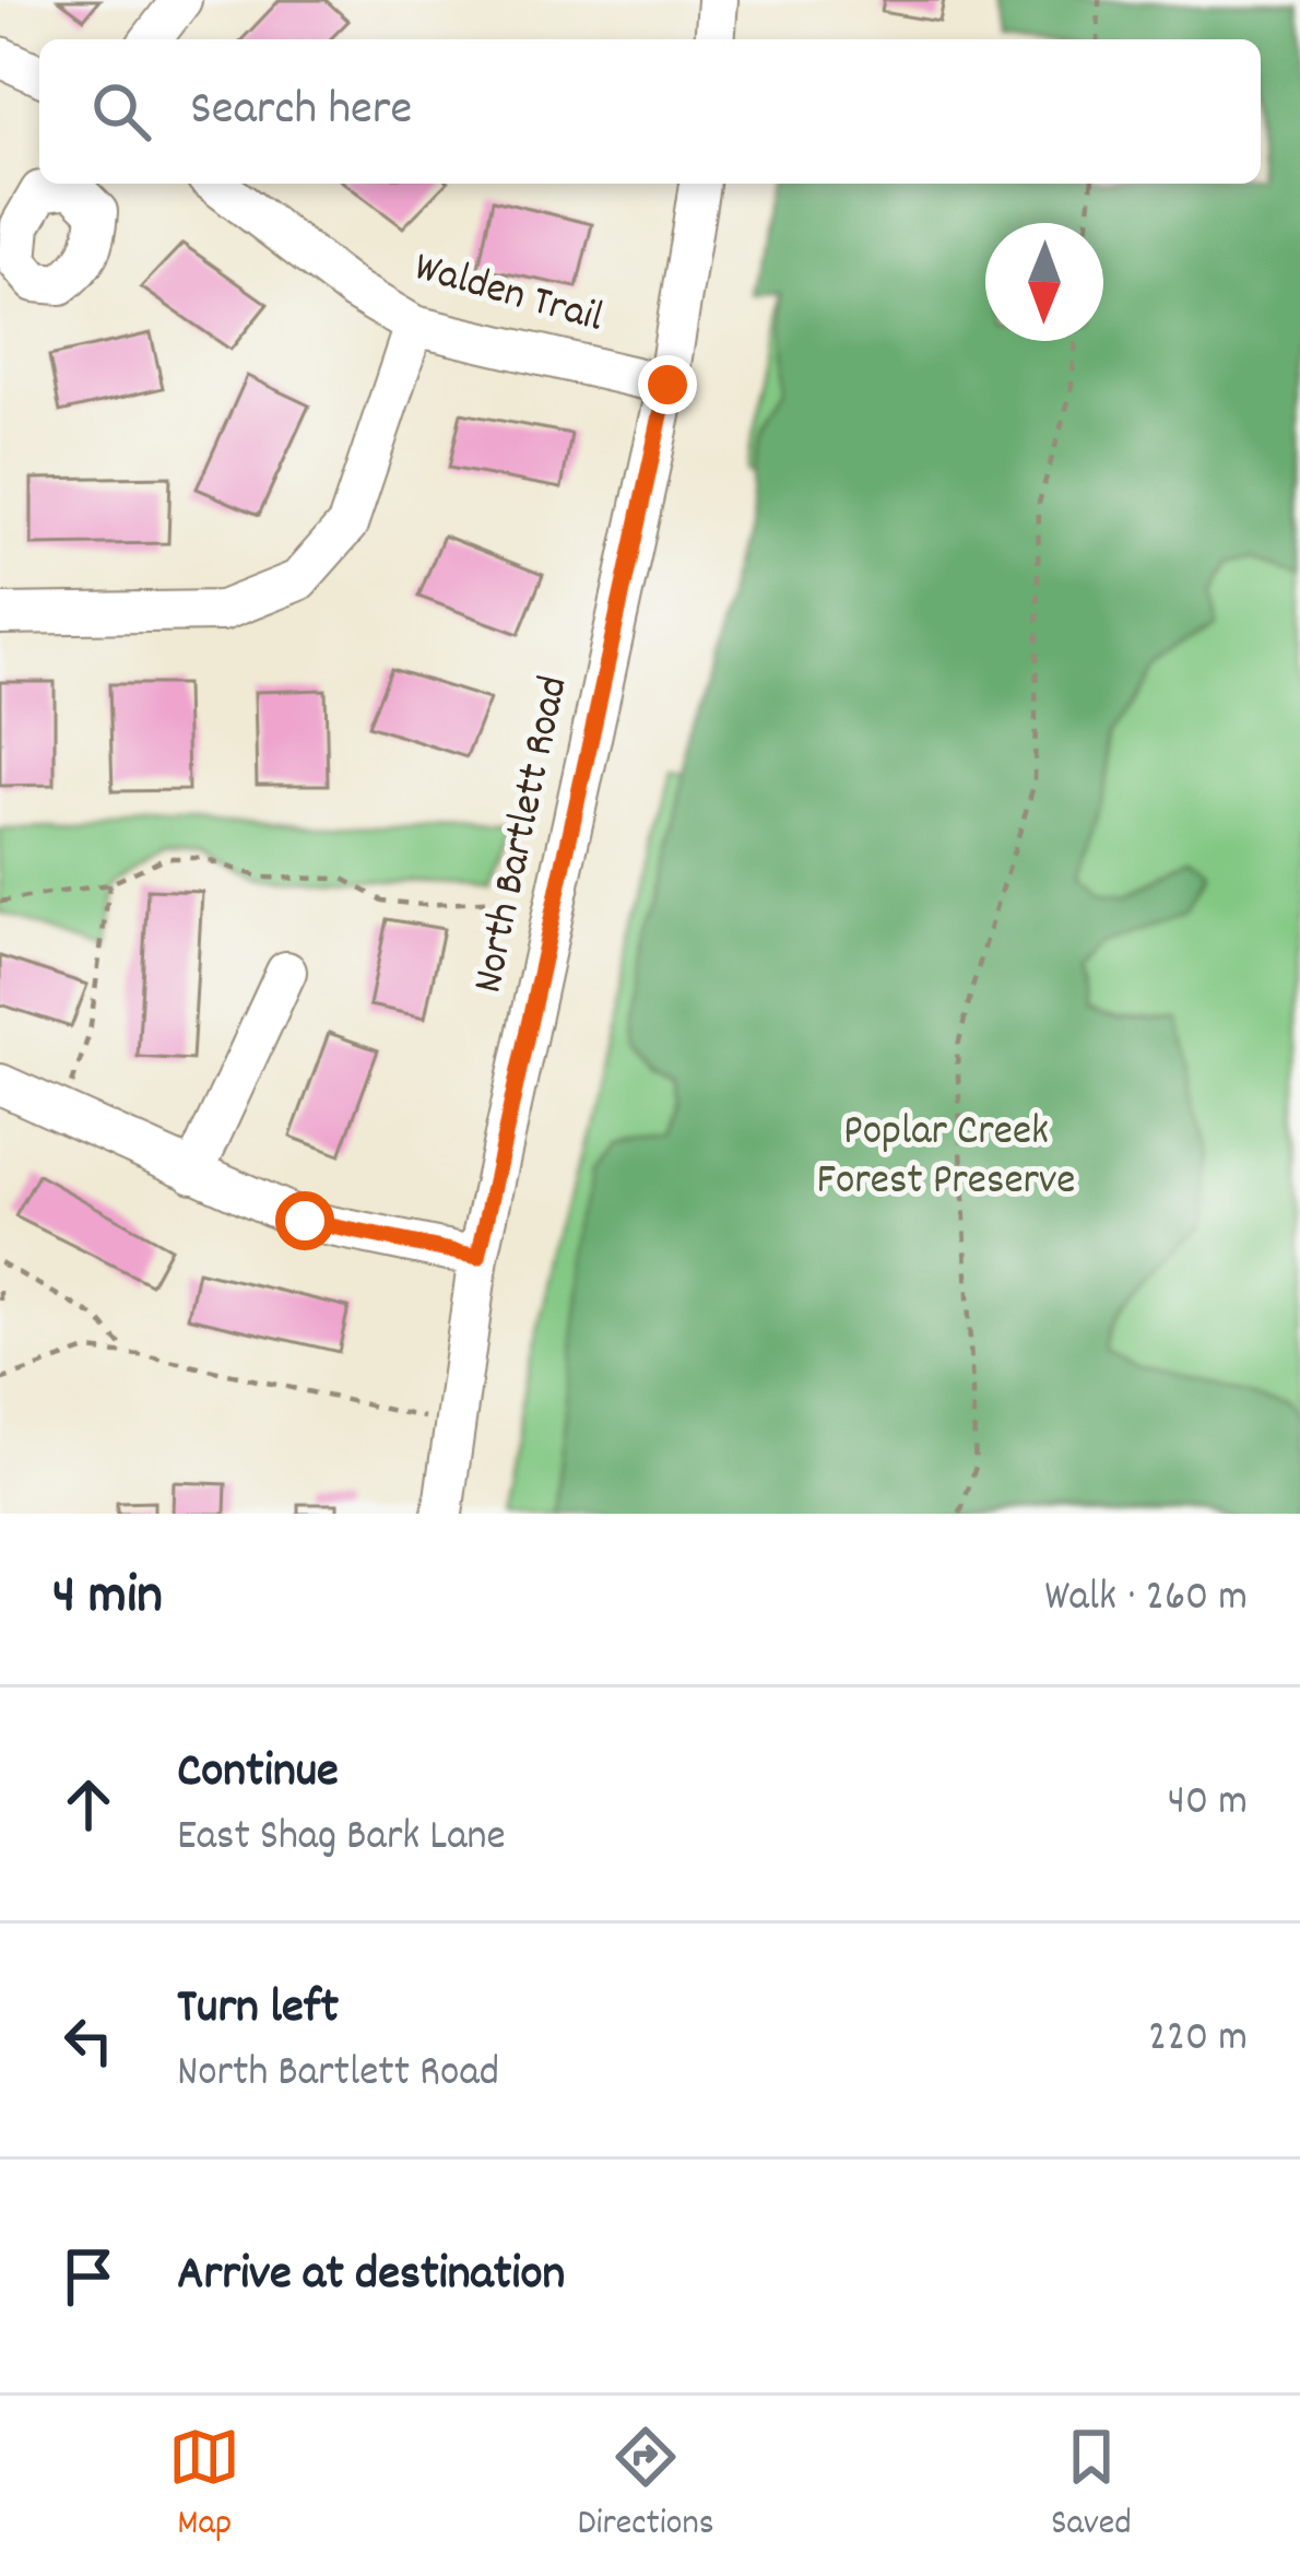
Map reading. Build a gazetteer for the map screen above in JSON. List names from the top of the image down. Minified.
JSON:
{"streets":{"street":["Walden Trail","North Bartlett Road"]},"crossings":[["Walden Trail","North Bartlett Road"]],"parks":["Poplar Creek Forest Preserve"],"north":"bottom","page":{"search":"Search here","heading":["4 min","Walk · 260 m"],"list":[["Continue","East Shag Bark Lane","40 m"],["Turn left","North Bartlett Road","220 m"],"Arrive at destination"],"nav":["Map","Directions","Saved"]}}
